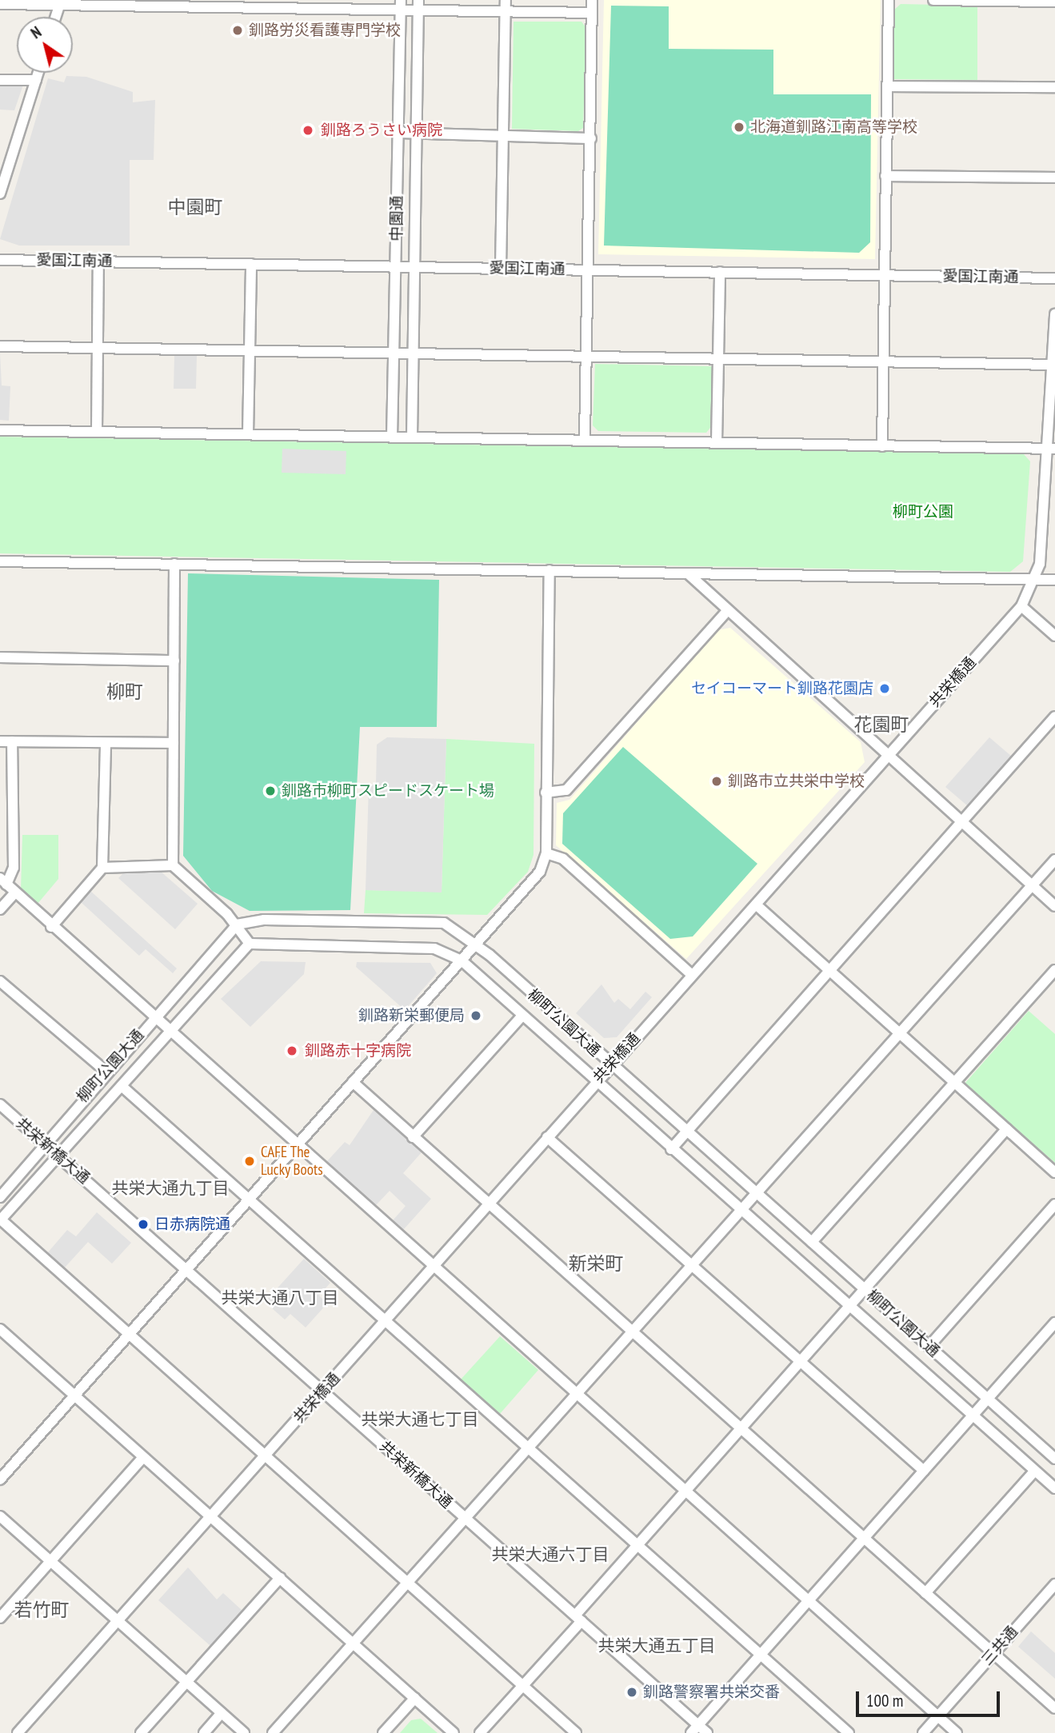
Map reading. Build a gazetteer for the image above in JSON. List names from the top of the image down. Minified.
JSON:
{"streets":{"street":["中園通","愛国江南通","共栄橋通","柳町公園大通","共栄新橋大通","三共通"]},"crossings":[["中園通","愛国江南通"],["共栄橋通","柳町公園大通"],["共栄橋通","共栄新橋大通"],["柳町公園大通","共栄新橋大通"]],"districts":["中園町","柳町","花園町","共栄大通九丁目","新栄町","共栄大通八丁目","共栄大通七丁目","共栄大通六丁目","若竹町","共栄大通五丁目"],"parks":["柳町公園"],"places":["釧路労災看護専門学校","北海道釧路江南高等学校","釧路ろうさい病院","セイコーマート釧路花園店","釧路市立共栄中学校","釧路市柳町スピードスケート場","釧路新栄郵便局","釧路赤十字病院","CAFE The Lucky Boots","日赤病院通","釧路警察署共栄交番"],"scale_bar":"100 m","north":"top left"}
